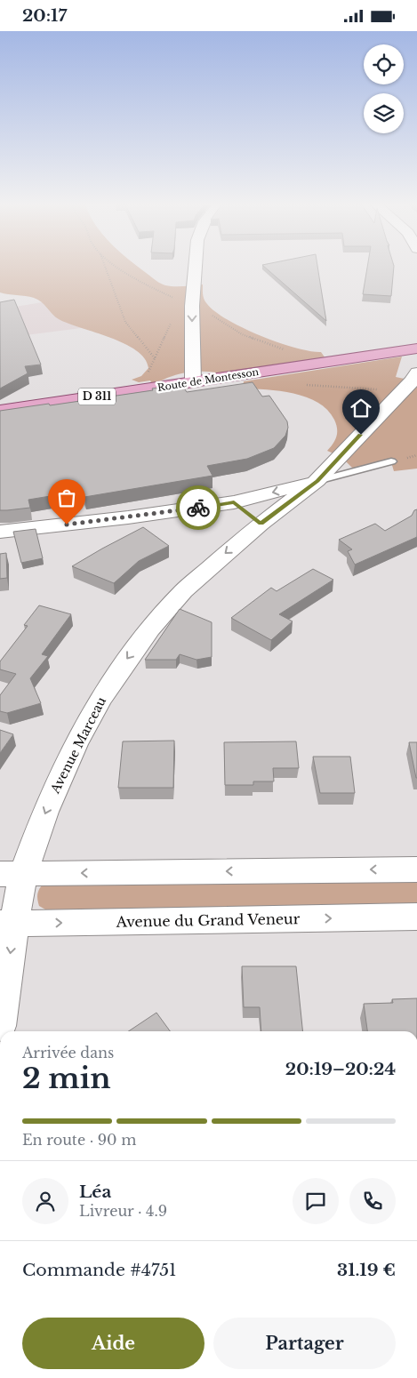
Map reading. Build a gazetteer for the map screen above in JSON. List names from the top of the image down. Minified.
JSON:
{"streets":{"main road":["Route de Montesson","D 311"],"street":["Avenue Marceau","Avenue du Grand Veneur"]},"crossings":[["Avenue Marceau","Avenue du Grand Veneur"]],"one_way":["Avenue Marceau"],"page":{"status":"20:17","heading":["2 min","Arrivée dans","20:19–20:24"],"panel":["Léa","Livreur · 4.9","Commande #4751","31.19 €"],"bar":"En route · 90 m","buttons":["Aide","Partager"]}}
